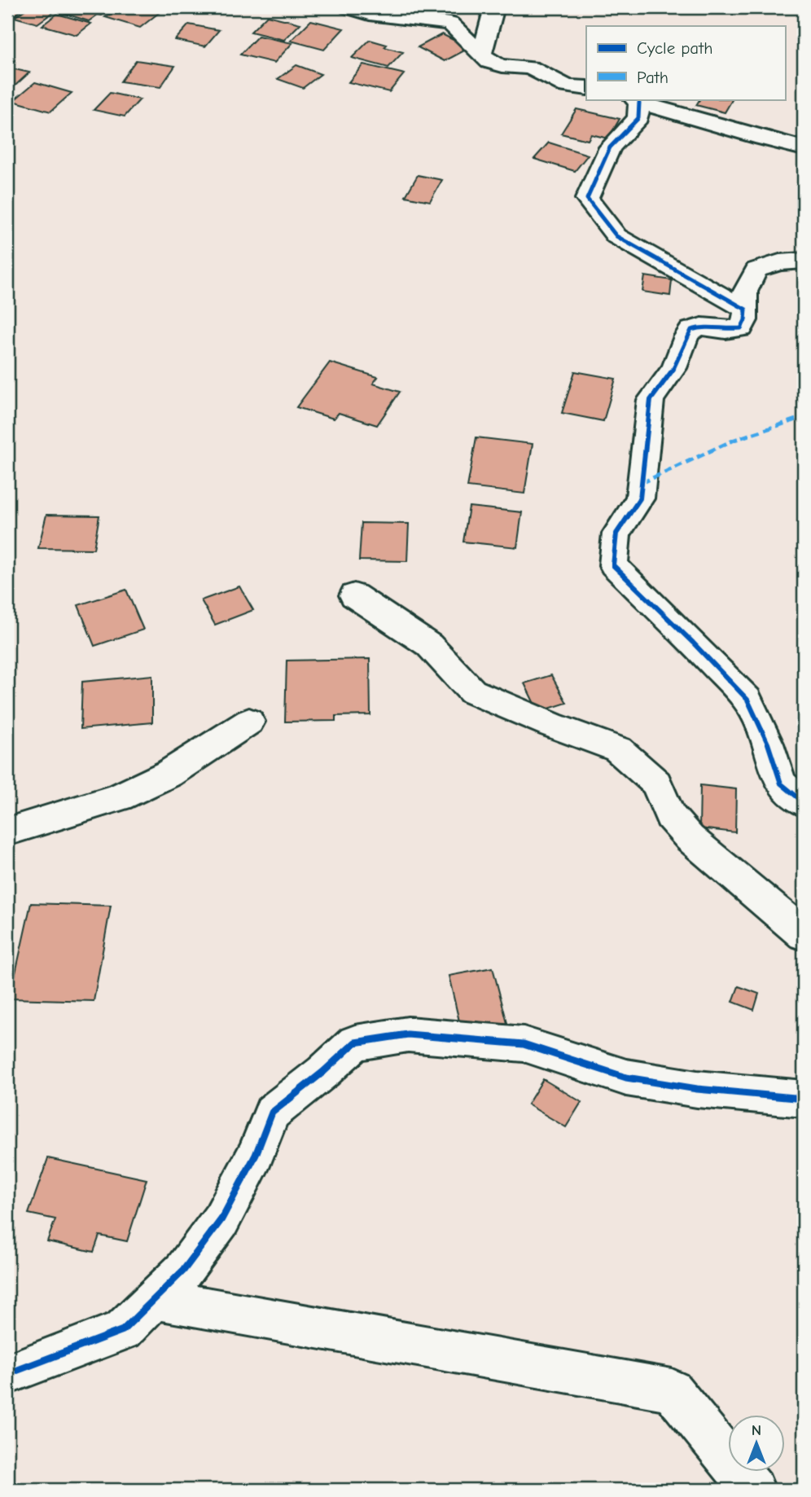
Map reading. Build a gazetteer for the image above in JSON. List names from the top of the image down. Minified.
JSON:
{"legend":["Cycle path","Path"],"north":"top"}
